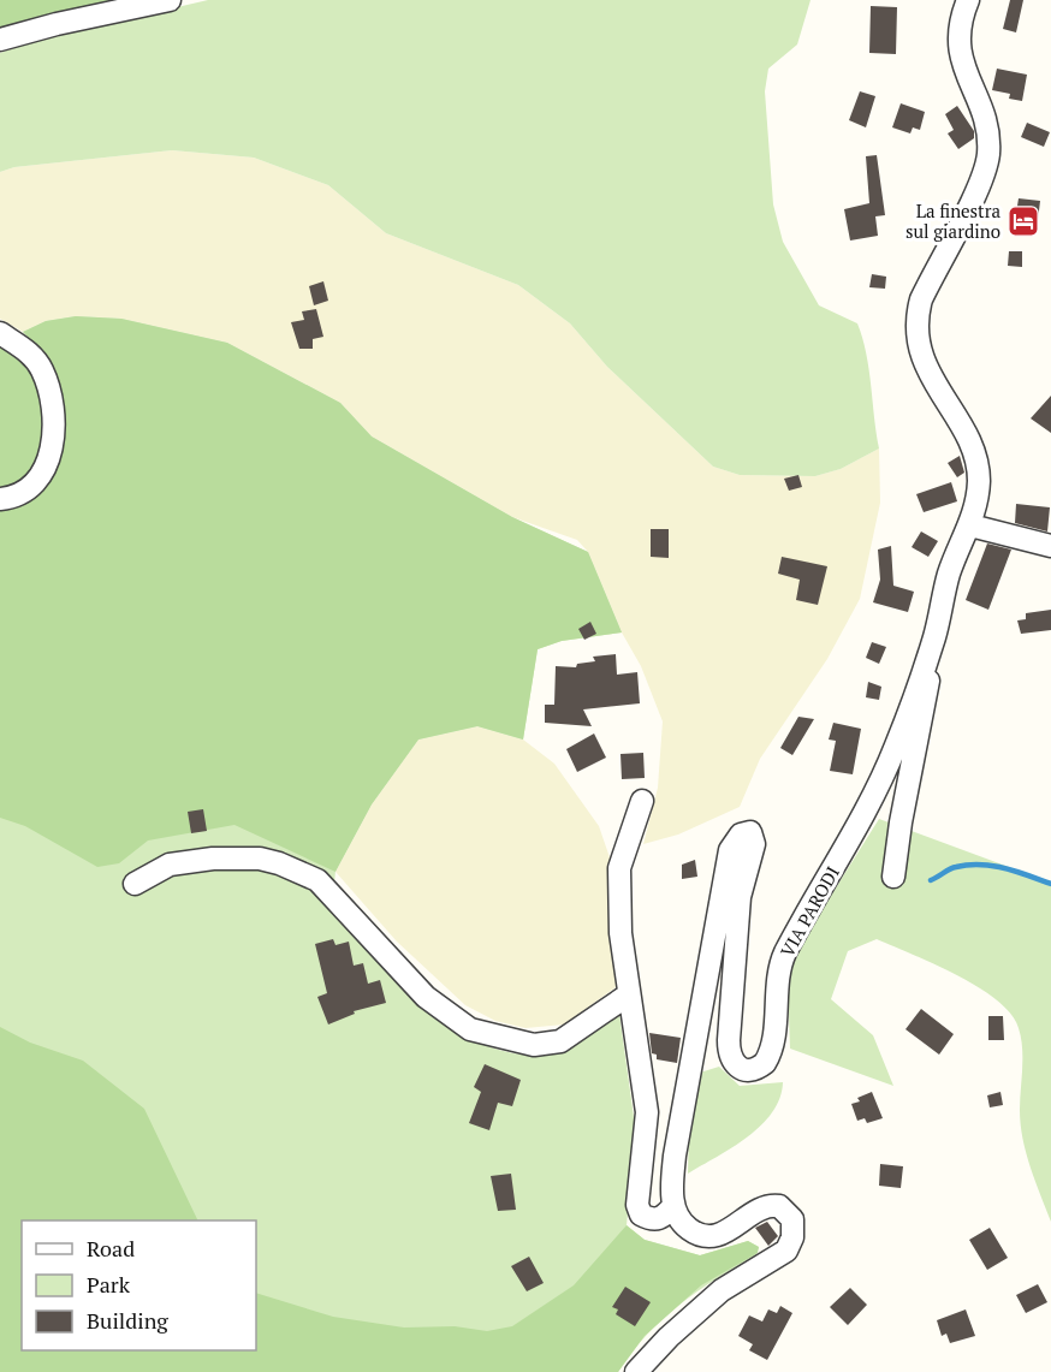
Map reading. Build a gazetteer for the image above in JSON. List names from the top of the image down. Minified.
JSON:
{"streets":{"street":["VIA PARODI"]},"places":{"hotel":["La finestra sul giardino"]},"legend":["Road","Park","Building"]}
